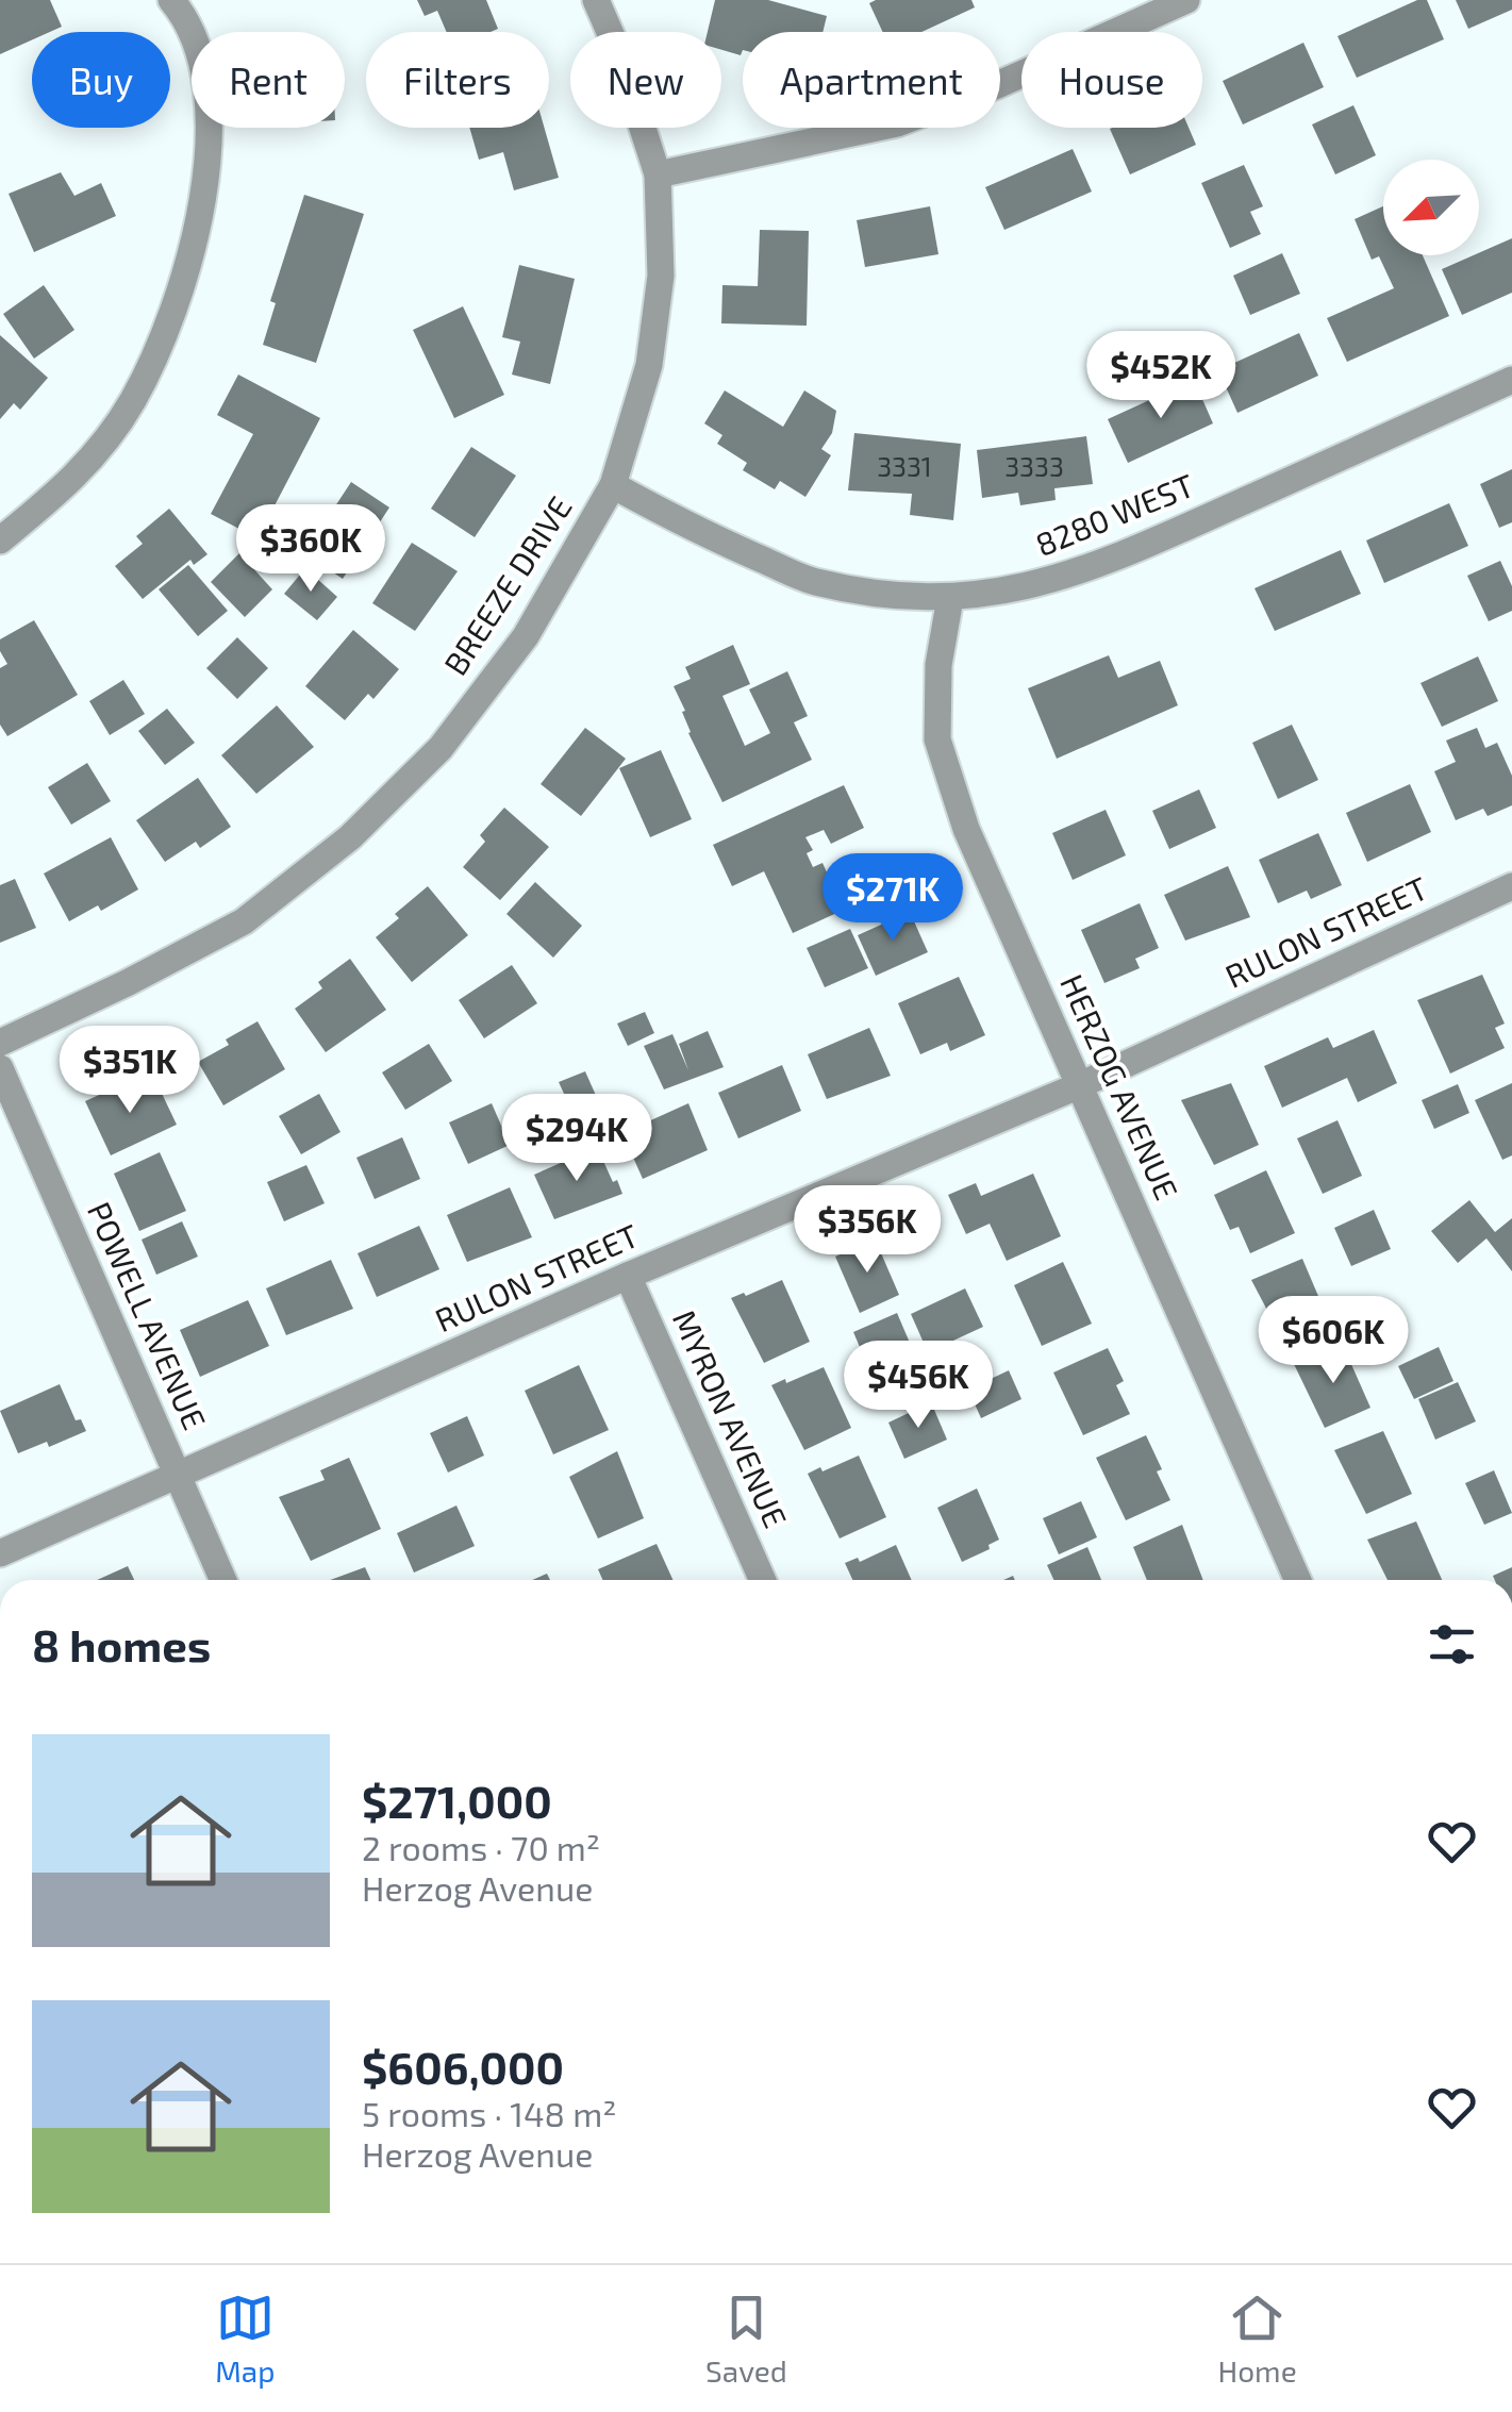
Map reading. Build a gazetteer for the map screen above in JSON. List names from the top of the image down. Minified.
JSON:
{"streets":{"street":["8280 WEST","BREEZE DRIVE","RULON STREET","HERZOG AVENUE","POWELL AVENUE","MYRON AVENUE"]},"crossings":[["8280 WEST","BREEZE DRIVE"],["8280 WEST","HERZOG AVENUE"],["RULON STREET","HERZOG AVENUE"],["RULON STREET","POWELL AVENUE"],["RULON STREET","MYRON AVENUE"]],"house_numbers":["3331","3333"],"north":"bottom left","page":{"chip":["Buy","Rent","Filters","New","Apartment","House"],"price":["$452K","$360K","$271K","$351K","$294K","$356K","$606K","$456K"],"heading":"8 homes","list":[{"name":"$271,000","note":"2 rooms · 70 m² · Herzog Avenue"},{"name":"$606,000","note":"5 rooms · 148 m² · Herzog Avenue"}],"tabs":["Map","Saved","Home"]}}
